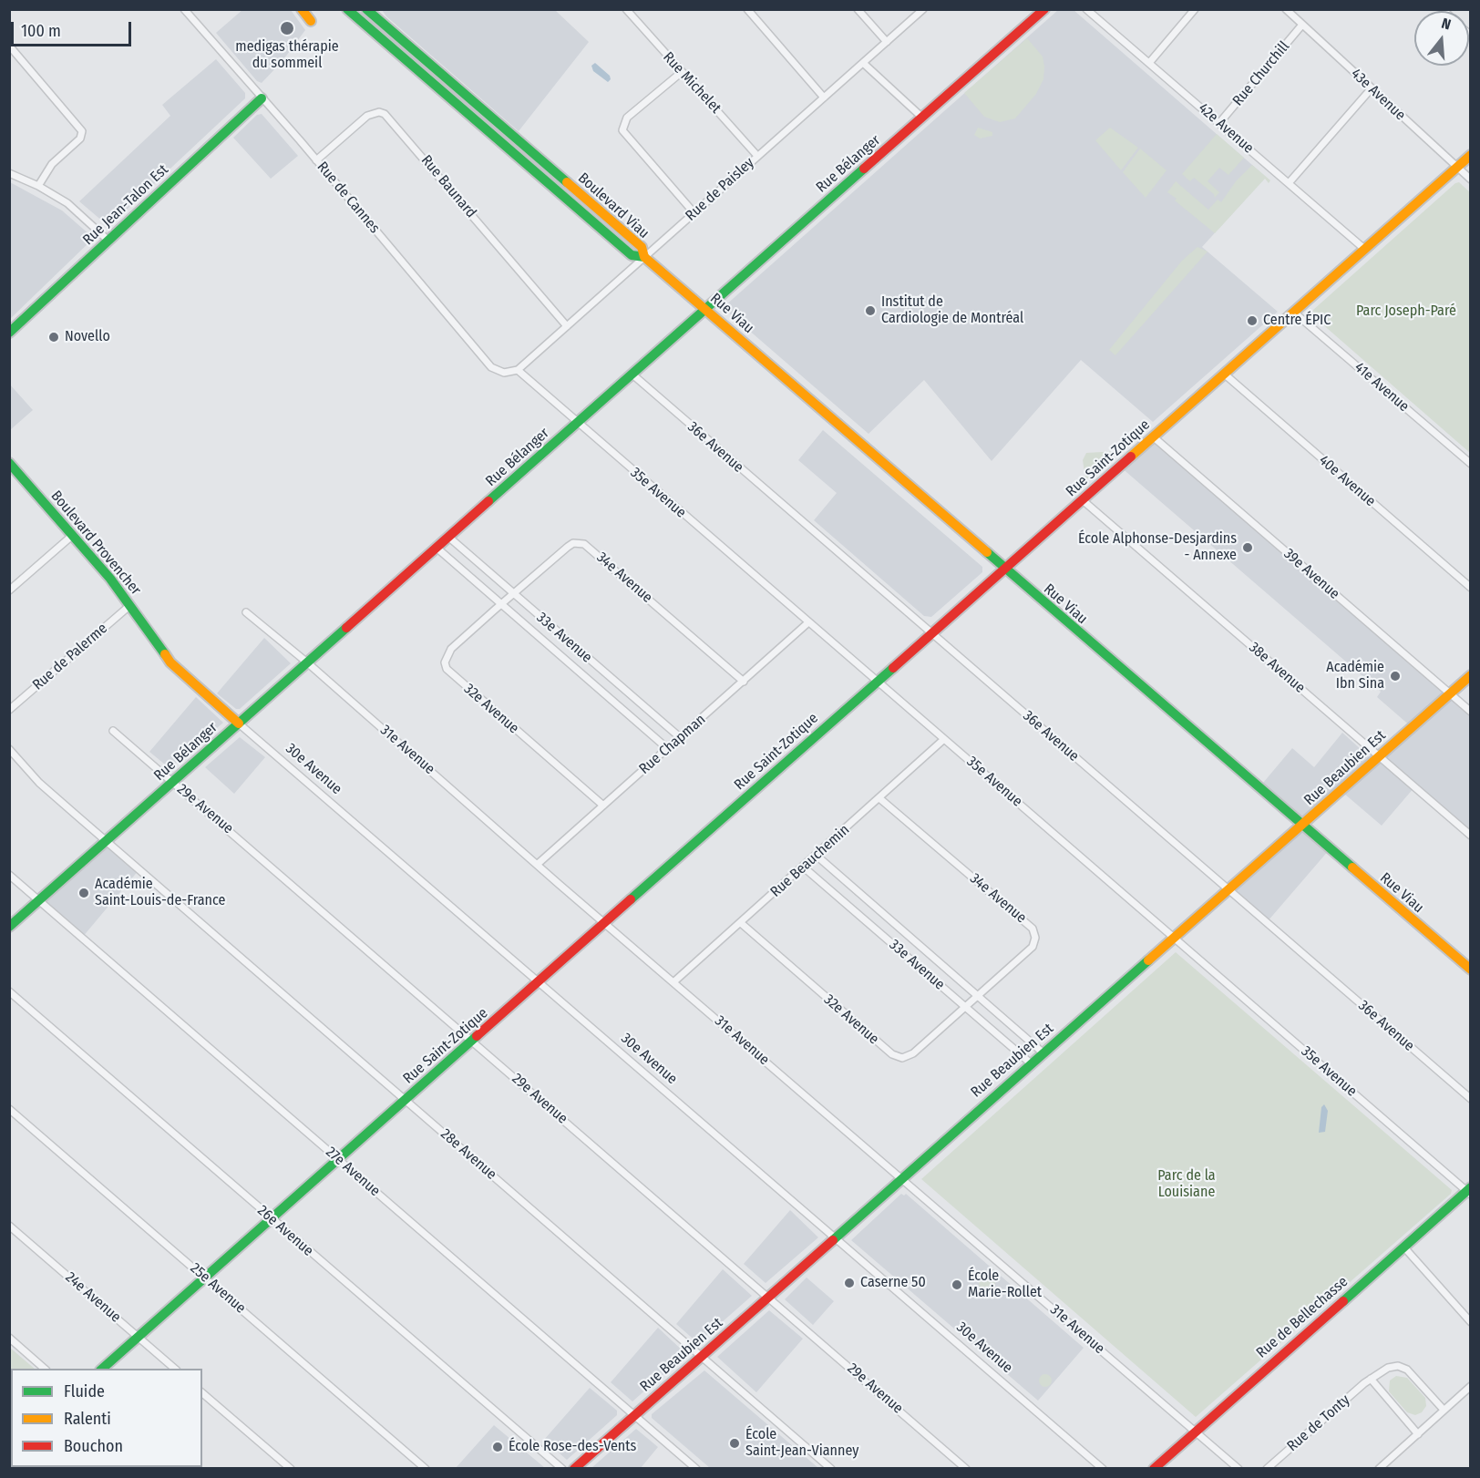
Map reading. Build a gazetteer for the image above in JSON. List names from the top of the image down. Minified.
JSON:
{"streets":{"street":["Rue Churchill","Rue Michelet","43e Avenue","42e Avenue","Rue Bélanger","Rue Baunard","Rue de Paisley","Rue de Cannes","Rue Jean-Talon Est","Boulevard Viau","Rue Viau","41e Avenue","36e Avenue","Rue Saint-Zotique","40e Avenue","35e Avenue","Boulevard Provencher","39e Avenue","34e Avenue","33e Avenue","Rue de Palerme","38e Avenue","32e Avenue","Rue Chapman","31e Avenue","Rue Beaubien Est","30e Avenue","29e Avenue","Rue Beauchemin","28e Avenue","27e Avenue","26e Avenue","25e Avenue","24e Avenue","Rue de Bellechasse","Rue de Tonty"]},"crossings":[["Rue Churchill","43e Avenue"],["Rue Churchill","42e Avenue"],["Rue Michelet","Rue de Paisley"],["43e Avenue","Rue Saint-Zotique"],["42e Avenue","Rue Saint-Zotique"],["Rue Bélanger","Rue Viau"],["Rue Bélanger","36e Avenue"],["Rue Bélanger","35e Avenue"],["Rue Bélanger","33e Avenue"],["Rue Bélanger","31e Avenue"],["Rue Bélanger","30e Avenue"],["Rue Bélanger","29e Avenue"],["Rue Bélanger","28e Avenue"],["Rue Bélanger","27e Avenue"],["Rue Baunard","Rue de Paisley"],["Rue Baunard","Rue de Cannes"],["Rue de Paisley","Rue de Cannes"],["Rue de Paisley","Boulevard Viau"],["Rue de Paisley","Rue Viau"],["Rue de Paisley","35e Avenue"],["Rue de Cannes","Rue Jean-Talon Est"],["Rue de Cannes","35e Avenue"],["Boulevard Viau","Rue Viau"],["Rue Viau","Rue Saint-Zotique"],["Rue Viau","Rue Beaubien Est"],["41e Avenue","Rue Saint-Zotique"],["36e Avenue","Rue Saint-Zotique"],["36e Avenue","Rue Beaubien Est"],["Rue Saint-Zotique","40e Avenue"],["Rue Saint-Zotique","35e Avenue"],["Rue Saint-Zotique","39e Avenue"],["Rue Saint-Zotique","38e Avenue"],["Rue Saint-Zotique","31e Avenue"],["Rue Saint-Zotique","30e Avenue"],["Rue Saint-Zotique","29e Avenue"],["Rue Saint-Zotique","28e Avenue"],["Rue Saint-Zotique","27e Avenue"],["Rue Saint-Zotique","26e Avenue"],["Rue Saint-Zotique","25e Avenue"],["Rue Saint-Zotique","24e Avenue"],["35e Avenue","Rue Chapman"],["35e Avenue","Rue Beaubien Est"],["35e Avenue","Rue Beauchemin"],["35e Avenue","Rue de Bellechasse"],["Boulevard Provencher","Rue de Palerme"],["Boulevard Provencher","30e Avenue"],["39e Avenue","Rue Beaubien Est"],["34e Avenue","33e Avenue"],["34e Avenue","32e Avenue"],["34e Avenue","Rue Chapman"],["34e Avenue","Rue Beauchemin"],["33e Avenue","32e Avenue"],["33e Avenue","Rue Chapman"],["33e Avenue","Rue Beaubien Est"],["33e Avenue","Rue Beauchemin"],["38e Avenue","Rue Beaubien Est"],["32e Avenue","Rue Chapman"],["32e Avenue","Rue Beauchemin"],["Rue Chapman","31e Avenue"],["31e Avenue","Rue Beaubien Est"],["31e Avenue","Rue Beauchemin"],["31e Avenue","Rue de Bellechasse"],["Rue Beaubien Est","30e Avenue"],["Rue Beaubien Est","29e Avenue"],["Rue Beaubien Est","28e Avenue"],["Rue Beaubien Est","27e Avenue"]],"parks":["Parc Joseph-Paré","Parc de la Louisiane"],"places":["medigas thérapie du sommeil","Institut de Cardiologie de Montréal","Centre ÉPIC","Novello","École Alphonse-Desjardins - Annexe","Académie Ibn Sina","Académie Saint-Louis-de-France","Caserne 50","École Marie-Rollet","École Saint-Jean-Vianney","École Rose-des-Vents"],"legend":["Fluide","Ralenti","Bouchon"],"scale_bar":"100 m","north":"top"}
